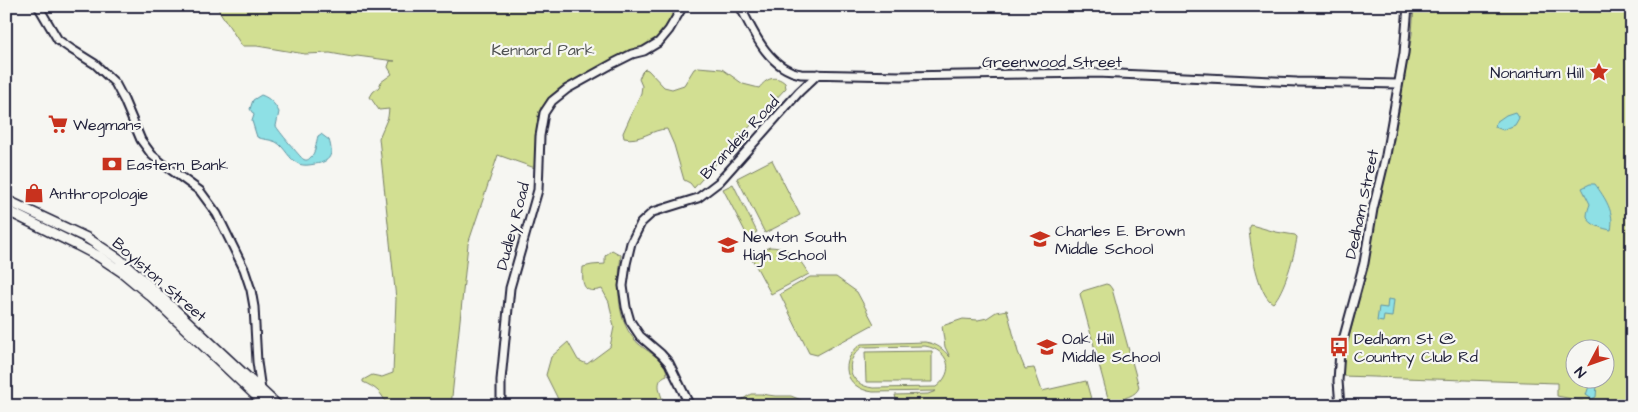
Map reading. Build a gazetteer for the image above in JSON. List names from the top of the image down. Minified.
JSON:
{"streets":{"highway":["Boylston Street"],"street":["Greenwood Street","Brandeis Road","Dedham Street","Dudley Road"]},"crossings":[["Greenwood Street","Brandeis Road"],["Greenwood Street","Dedham Street"]],"parks":["Kennard Park"],"places":{"place":["Nonantum Hill"],"supermarket":["Wegmans"],"bank":["Eastern Bank"],"shop":["Anthropologie"],"school or university":["Charles E. Brown Middle School","Newton South High School","Oak Hill Middle School"],"bus stop":["Dedham St @ Country Club Rd"]},"north":"bottom left"}
